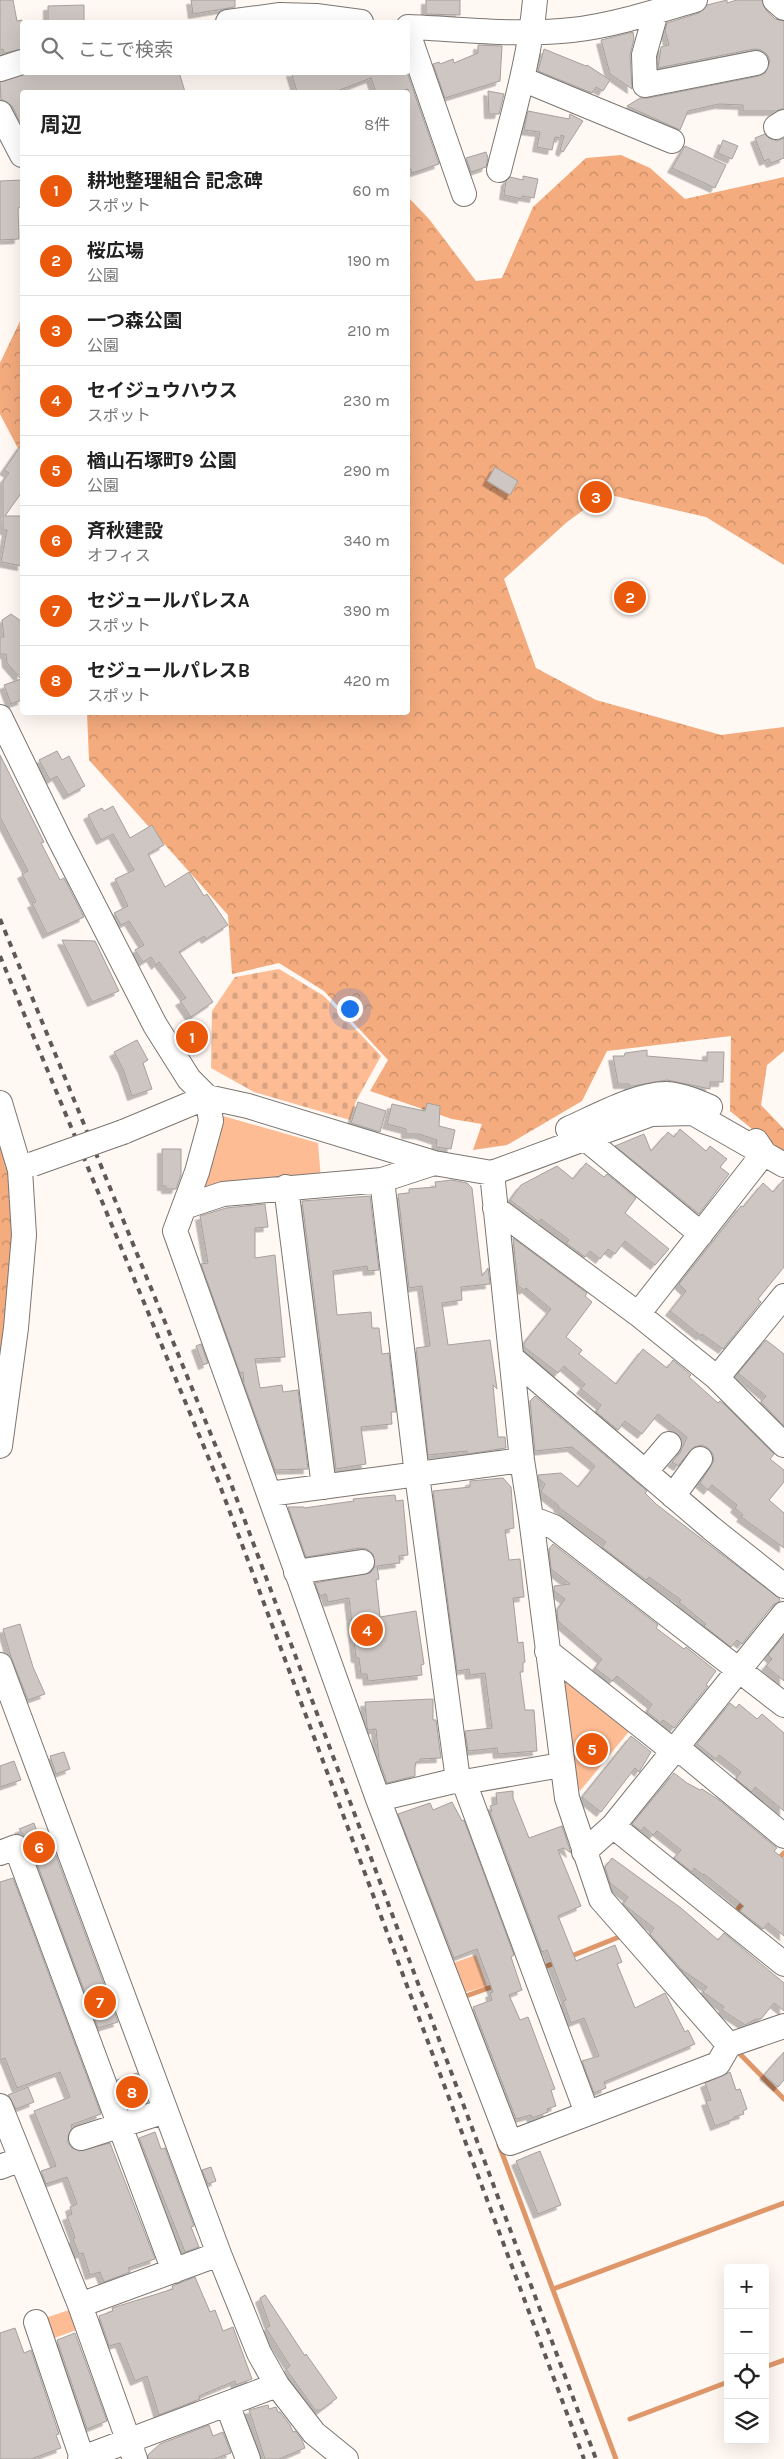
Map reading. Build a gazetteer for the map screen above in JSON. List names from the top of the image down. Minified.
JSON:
{"page":{"search":"ここで検索","heading":["周辺","8件"],"list":[{"mark":"1","name":"耕地整理組合 記念碑","note":"スポット","value":"60 m"},{"mark":"2","name":"桜広場","note":"公園","value":"190 m"},{"mark":"3","name":"一つ森公園","note":"公園","value":"210 m"},{"mark":"4","name":"セイジュウハウス","note":"スポット","value":"230 m"},{"mark":"5","name":"楢山石塚町9 公園","note":"公園","value":"290 m"},{"mark":"6","name":"斉秋建設","note":"オフィス","value":"340 m"},{"mark":"7","name":"セジュールパレスA","note":"スポット","value":"390 m"},{"mark":"8","name":"セジュールパレスB","note":"スポット","value":"420 m"}],"pins":["3","2","1","4","5","6","7","8"],"map_buttons":["+","−"]}}
